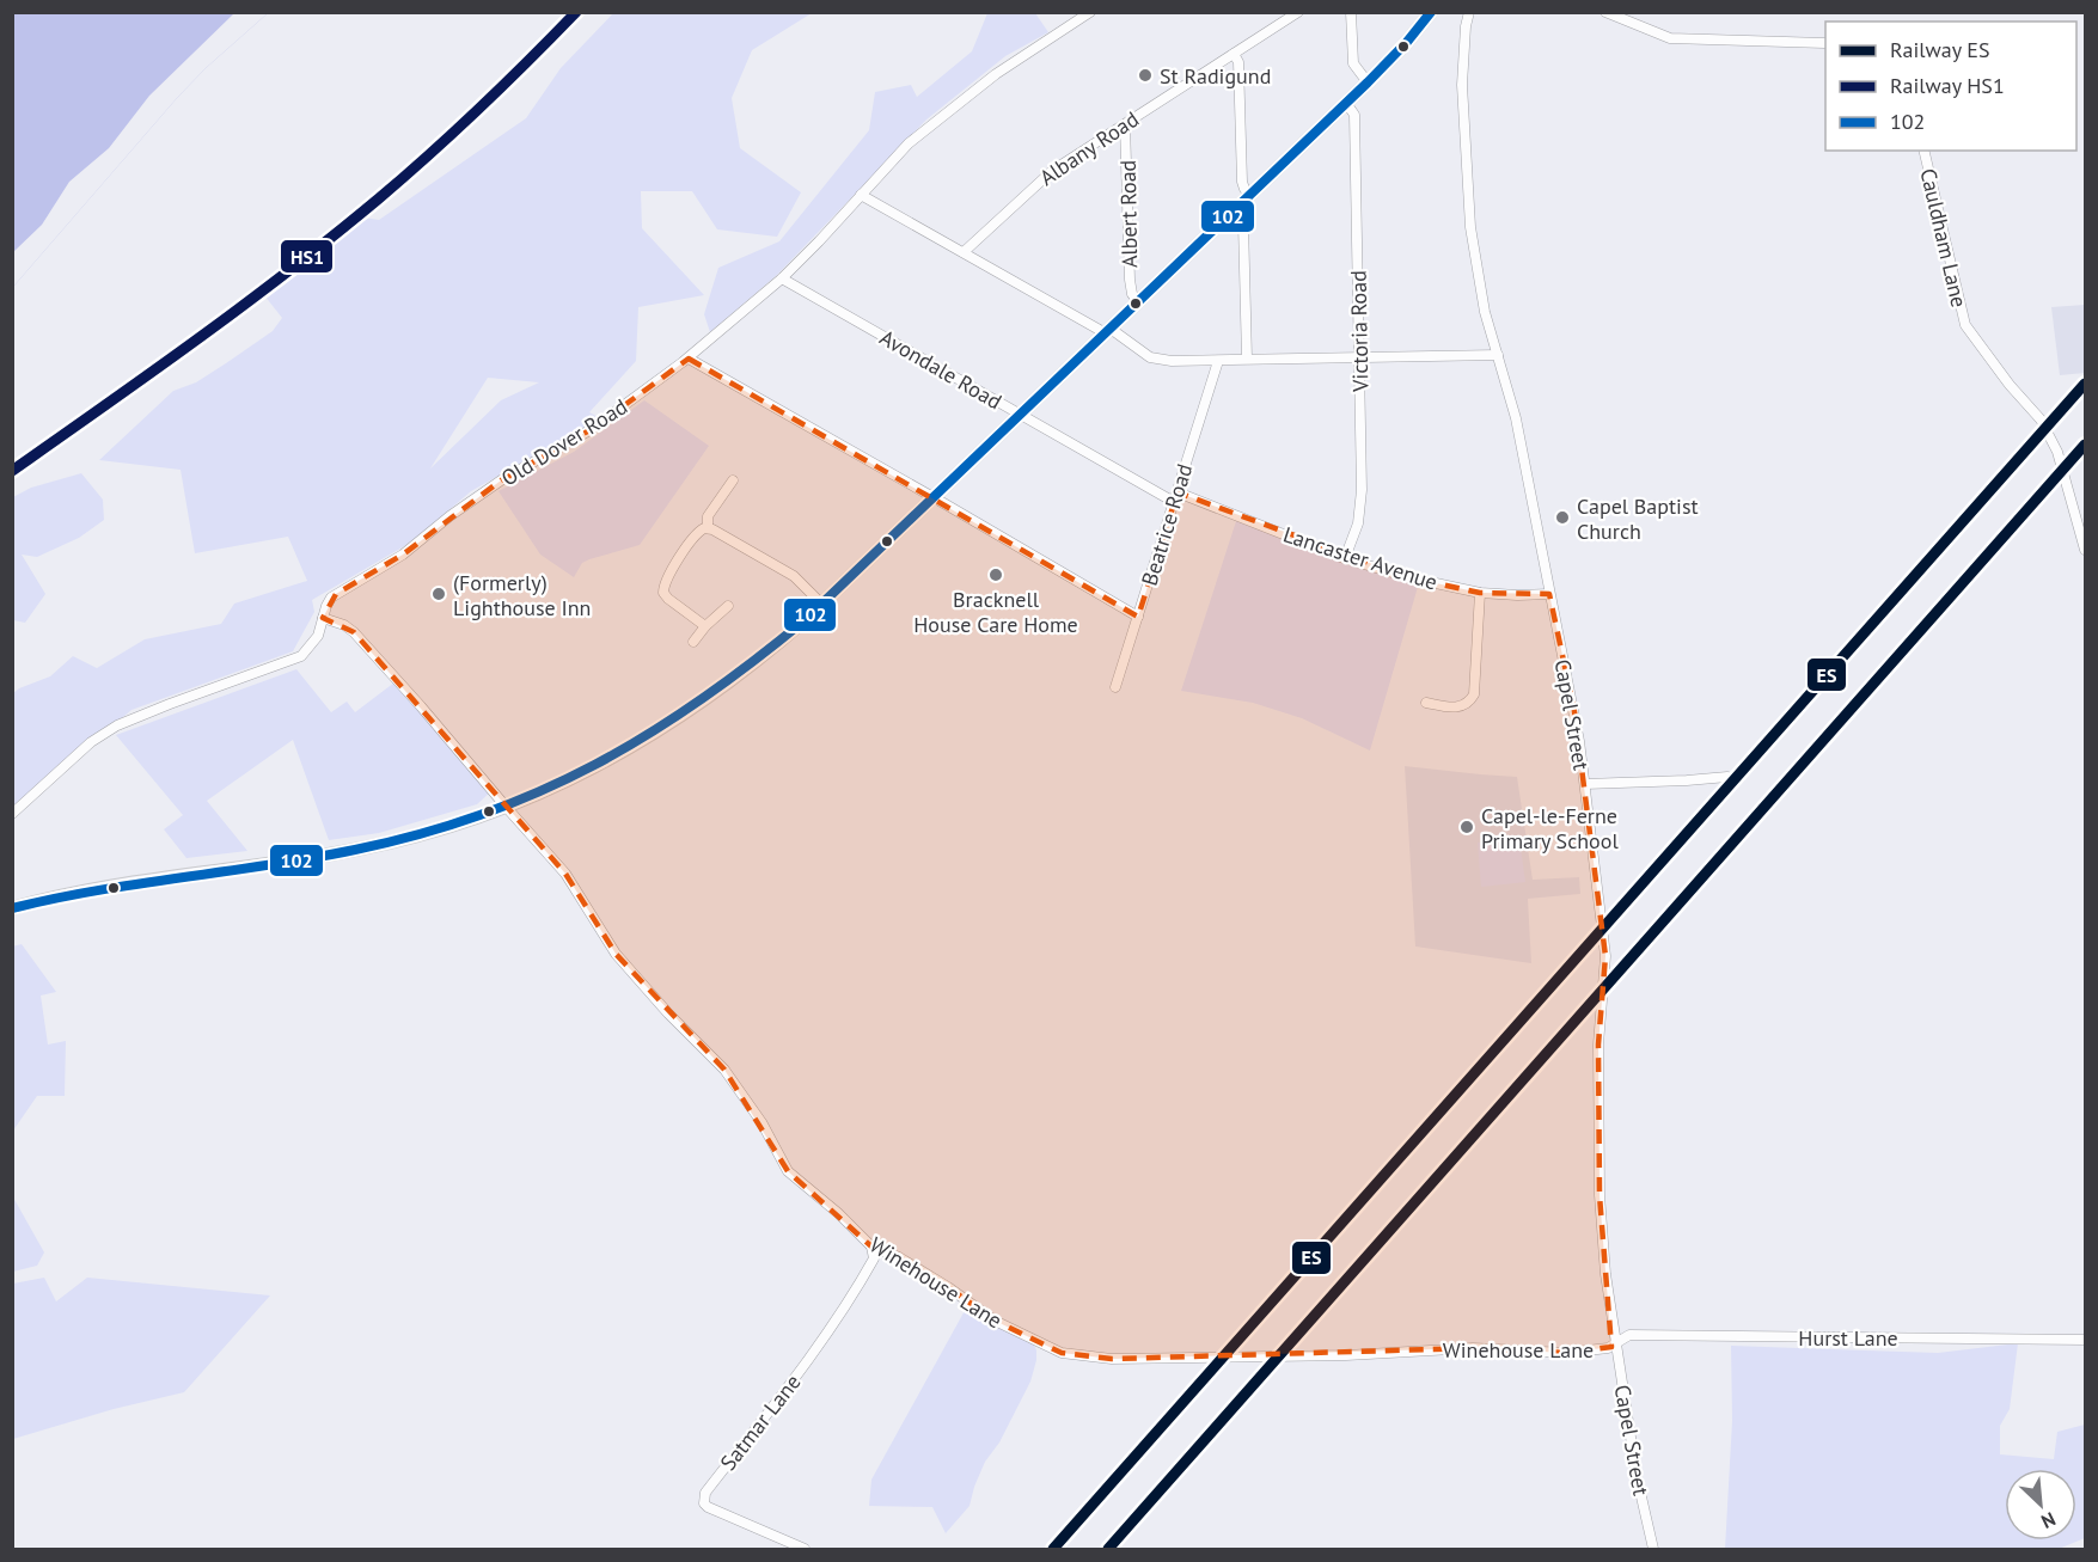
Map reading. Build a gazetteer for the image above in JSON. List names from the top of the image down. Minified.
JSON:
{"streets":{"street":["Albany Road","Albert Road","Cauldham Lane","Victoria Road","Avondale Road","Old Dover Road","Beatrice Road","Lancaster Avenue","Capel Street","Winehouse Lane","Hurst Lane","Satmar Lane"]},"crossings":[["Albany Road","Albert Road"],["Victoria Road","Lancaster Avenue"],["Avondale Road","Old Dover Road"],["Avondale Road","Beatrice Road"],["Avondale Road","Lancaster Avenue"],["Old Dover Road","Winehouse Lane"],["Beatrice Road","Lancaster Avenue"],["Lancaster Avenue","Capel Street"],["Capel Street","Winehouse Lane"],["Capel Street","Hurst Lane"],["Winehouse Lane","Hurst Lane"],["Winehouse Lane","Satmar Lane"]],"places":["St Radigund","Capel Baptist Church","Bracknell House Care Home","(Formerly) Lighthouse Inn","Capel-le-Ferne Primary School"],"lines":["rail line HS1","transit line 102","rail line ES"],"legend":["Railway ES","Railway HS1","102"],"north":"bottom right"}
